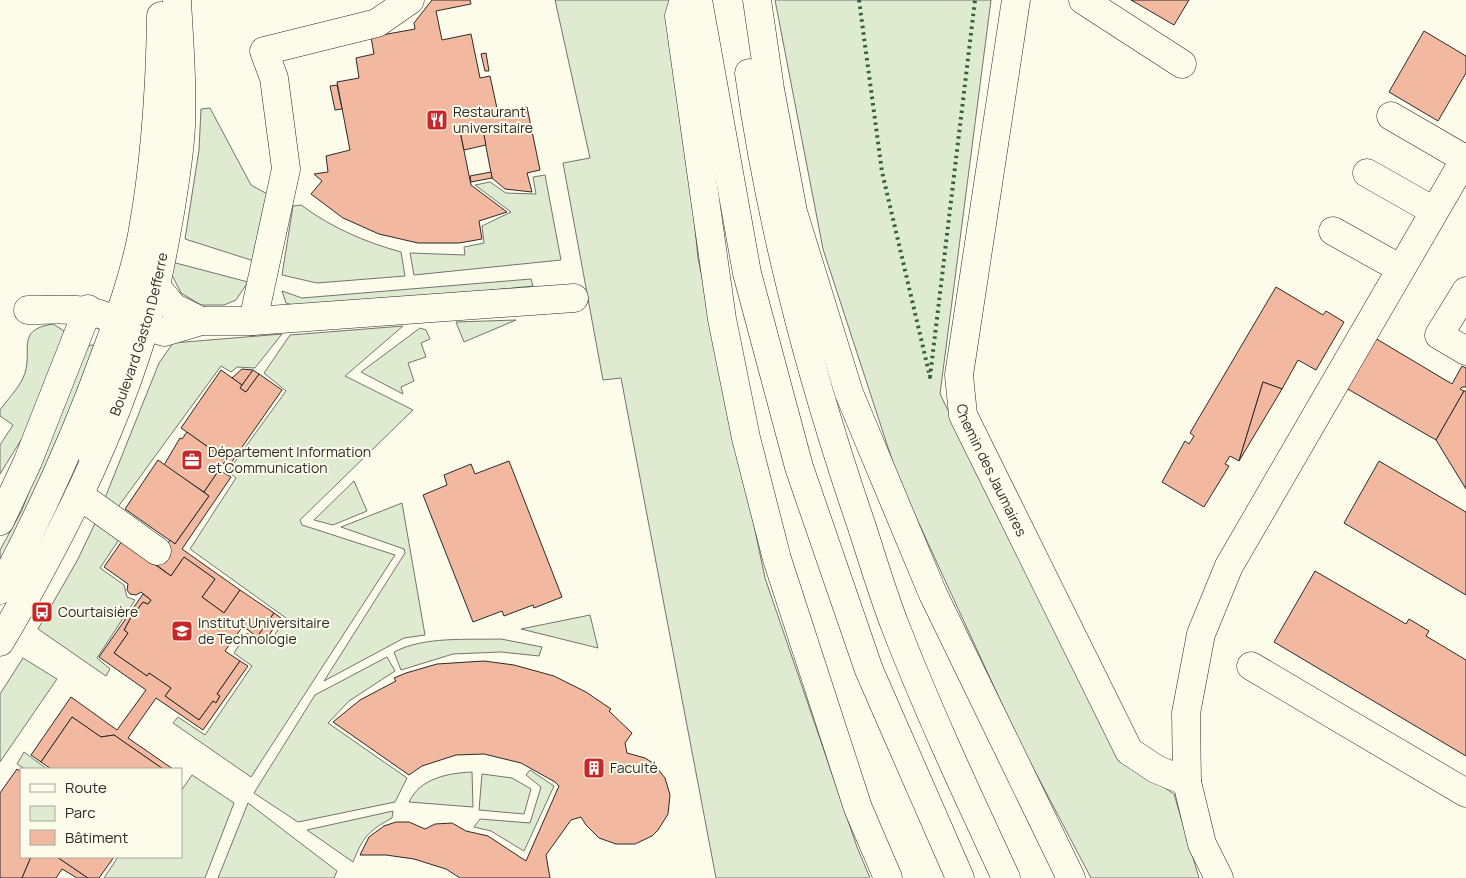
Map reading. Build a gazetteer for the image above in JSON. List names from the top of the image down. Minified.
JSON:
{"streets":{"main road":["Boulevard Gaston Defferre","Chemin des Jaumaires"]},"places":{"restaurant":["Restaurant universitaire"],"office":["Département Information et Communication"],"bus stop":["Courtaisière"],"school or university":["Institut Universitaire de Technologie"],"building":["Faculté"]},"legend":["Route","Parc","Bâtiment"]}
